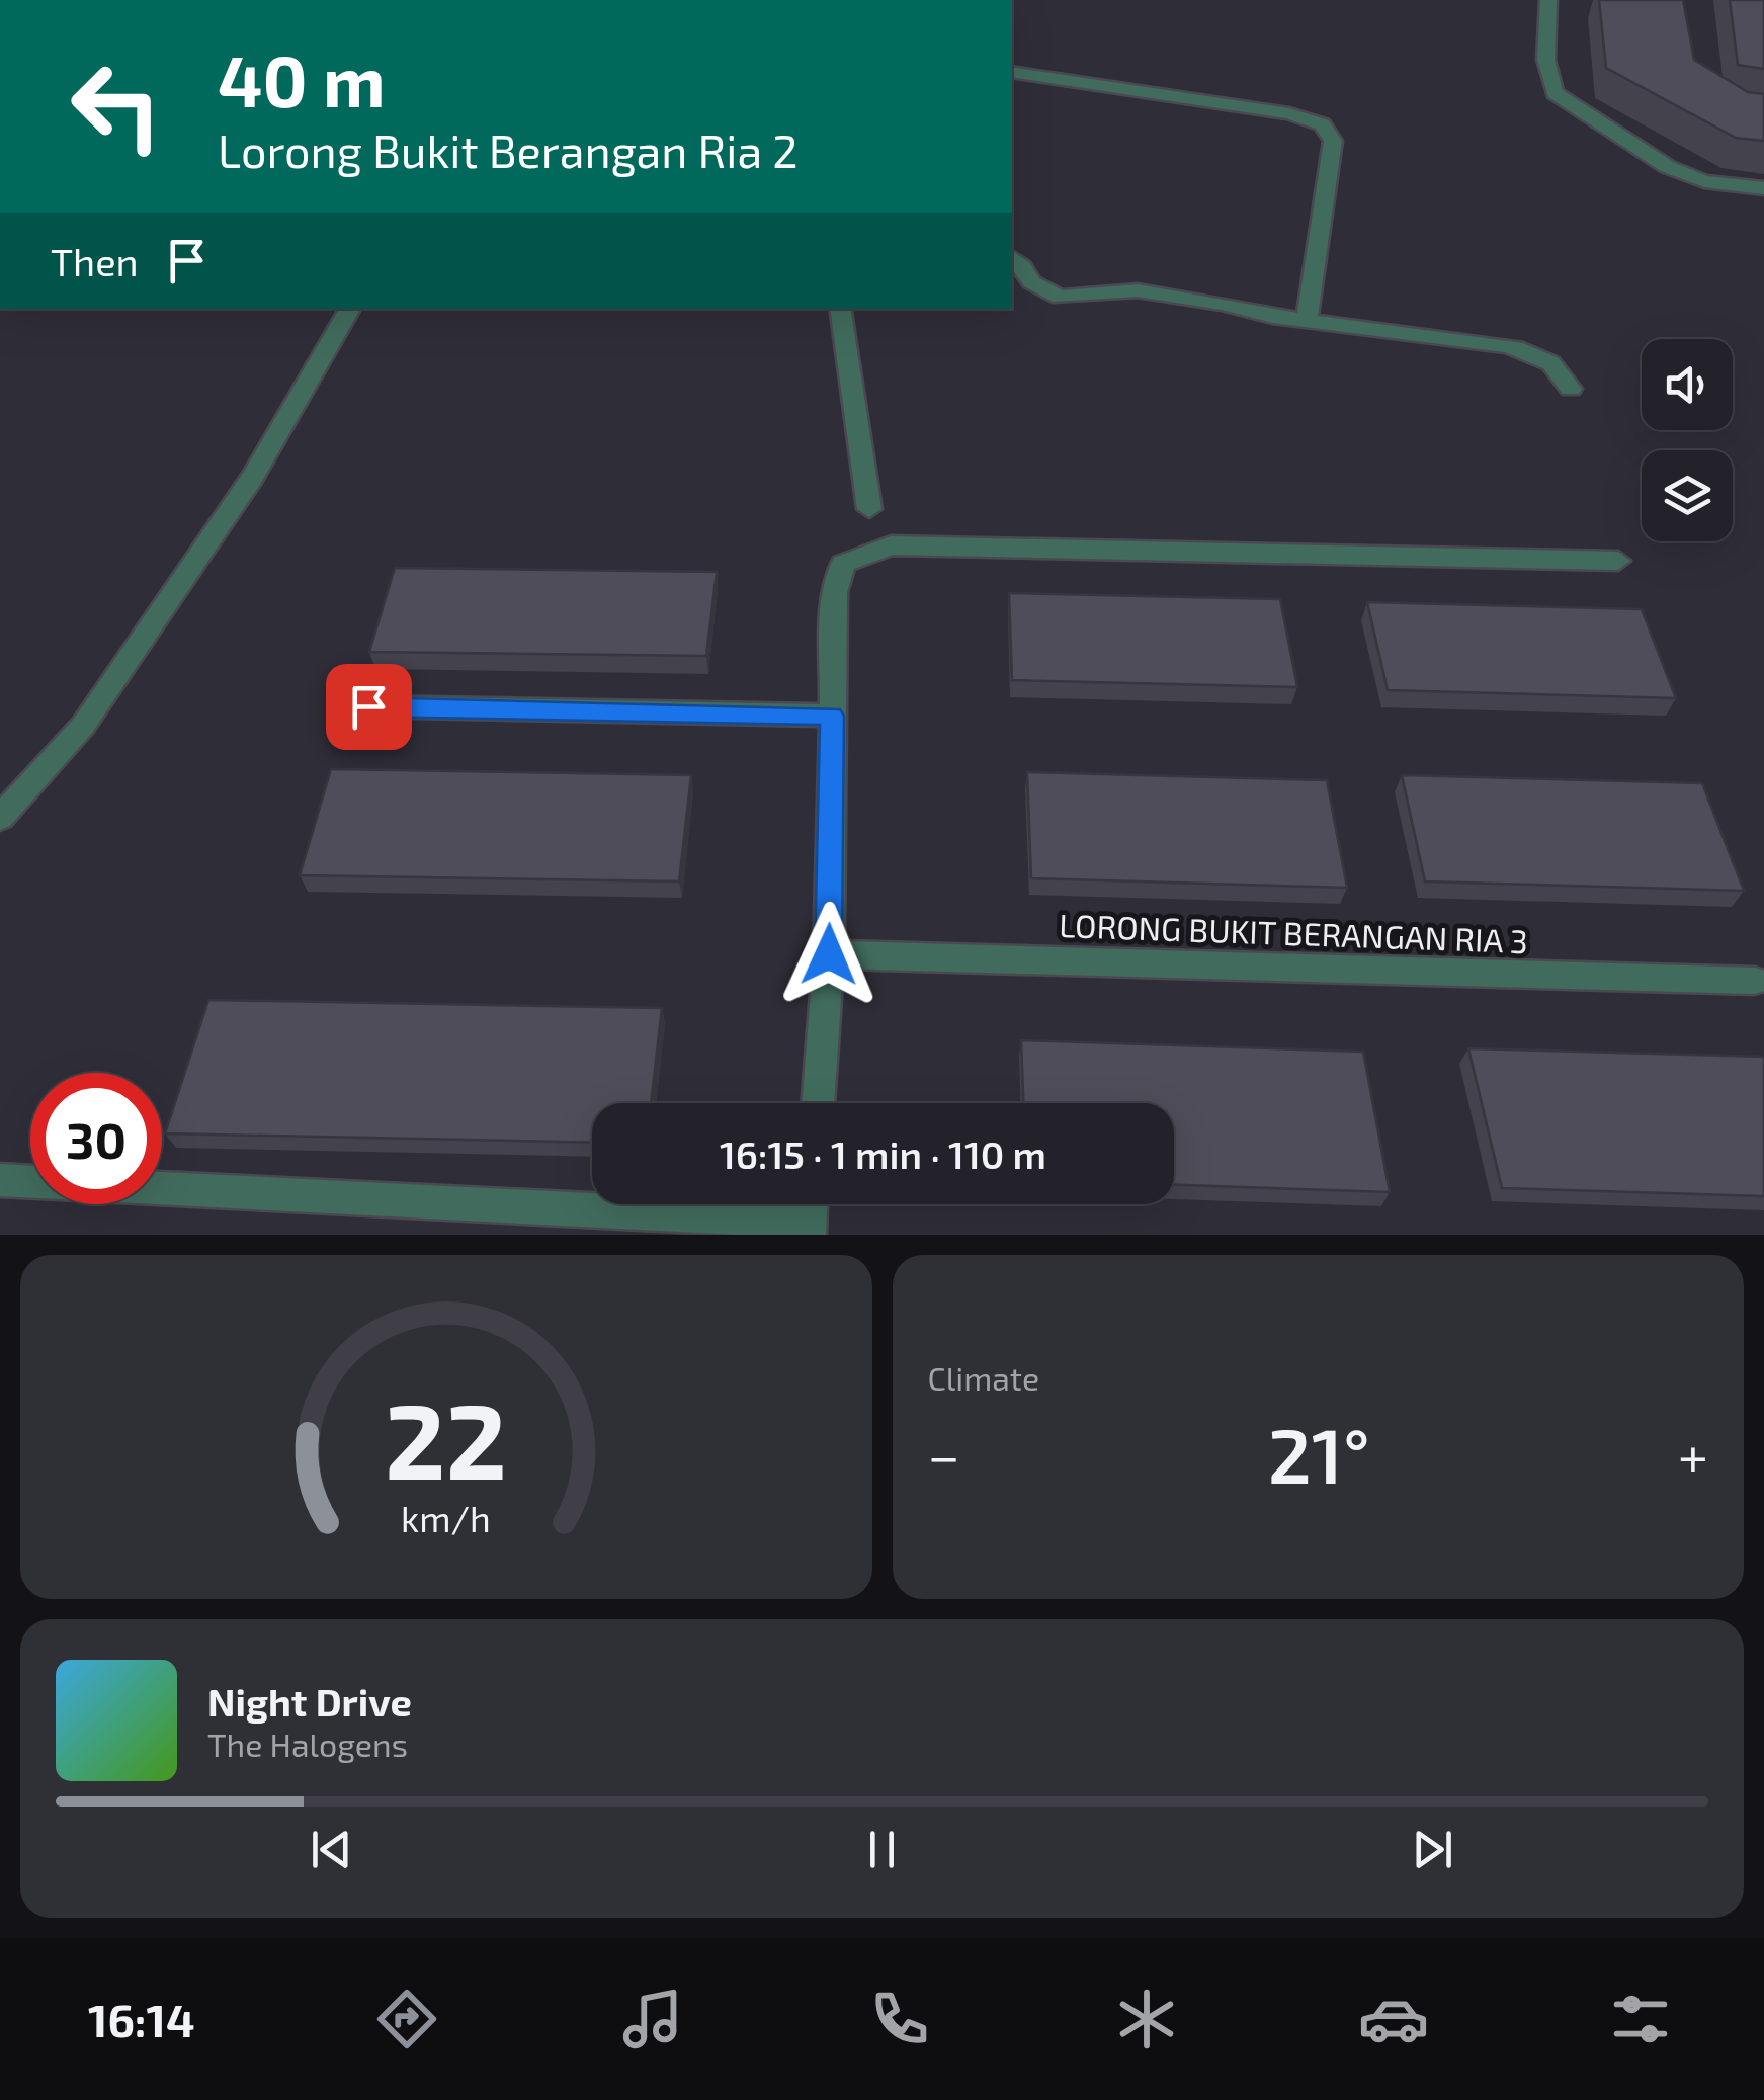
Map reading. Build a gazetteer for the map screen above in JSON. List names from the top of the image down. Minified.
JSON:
{"streets":{"street":["LORONG BUKIT BERANGAN RIA 3"]},"page":{"turn":["40 m","Lorong Bukit Berangan Ria 2"],"then":"Then","limit":"30","trip":"16:15 · 1 min · 110 m","tile":"Climate","heat":["−","21°","+"],"song":["Night Drive","The Halogens"],"tabs":"16:14","gauge":["22","km/h"]}}
